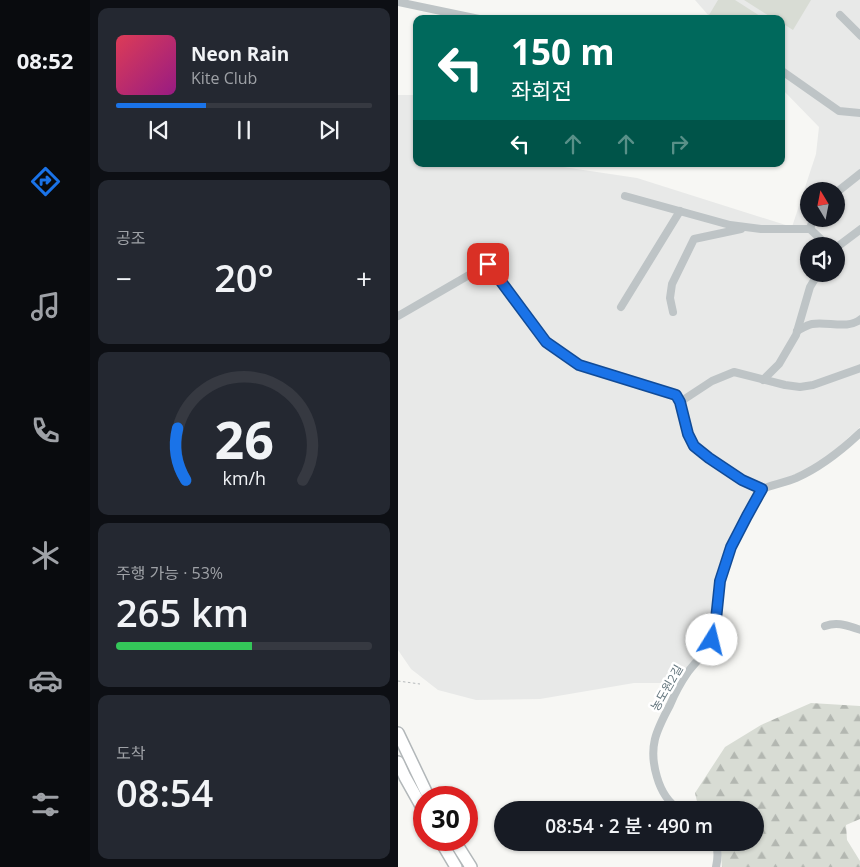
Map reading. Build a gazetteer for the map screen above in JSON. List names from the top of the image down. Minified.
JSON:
{"streets":{"street":["농도원2길"]},"north":"top","page":{"tabs":"08:52","turn":["150 m","좌회전"],"song":["Neon Rain","Kite Club"],"tile":["공조",["주행 가능 · 53%","265 km"],["도착","08:54"]],"heat":["−","20°","+"],"limit":"30","trip":"08:54 · 2 분 · 490 m","gauge":["26","km/h"]}}
